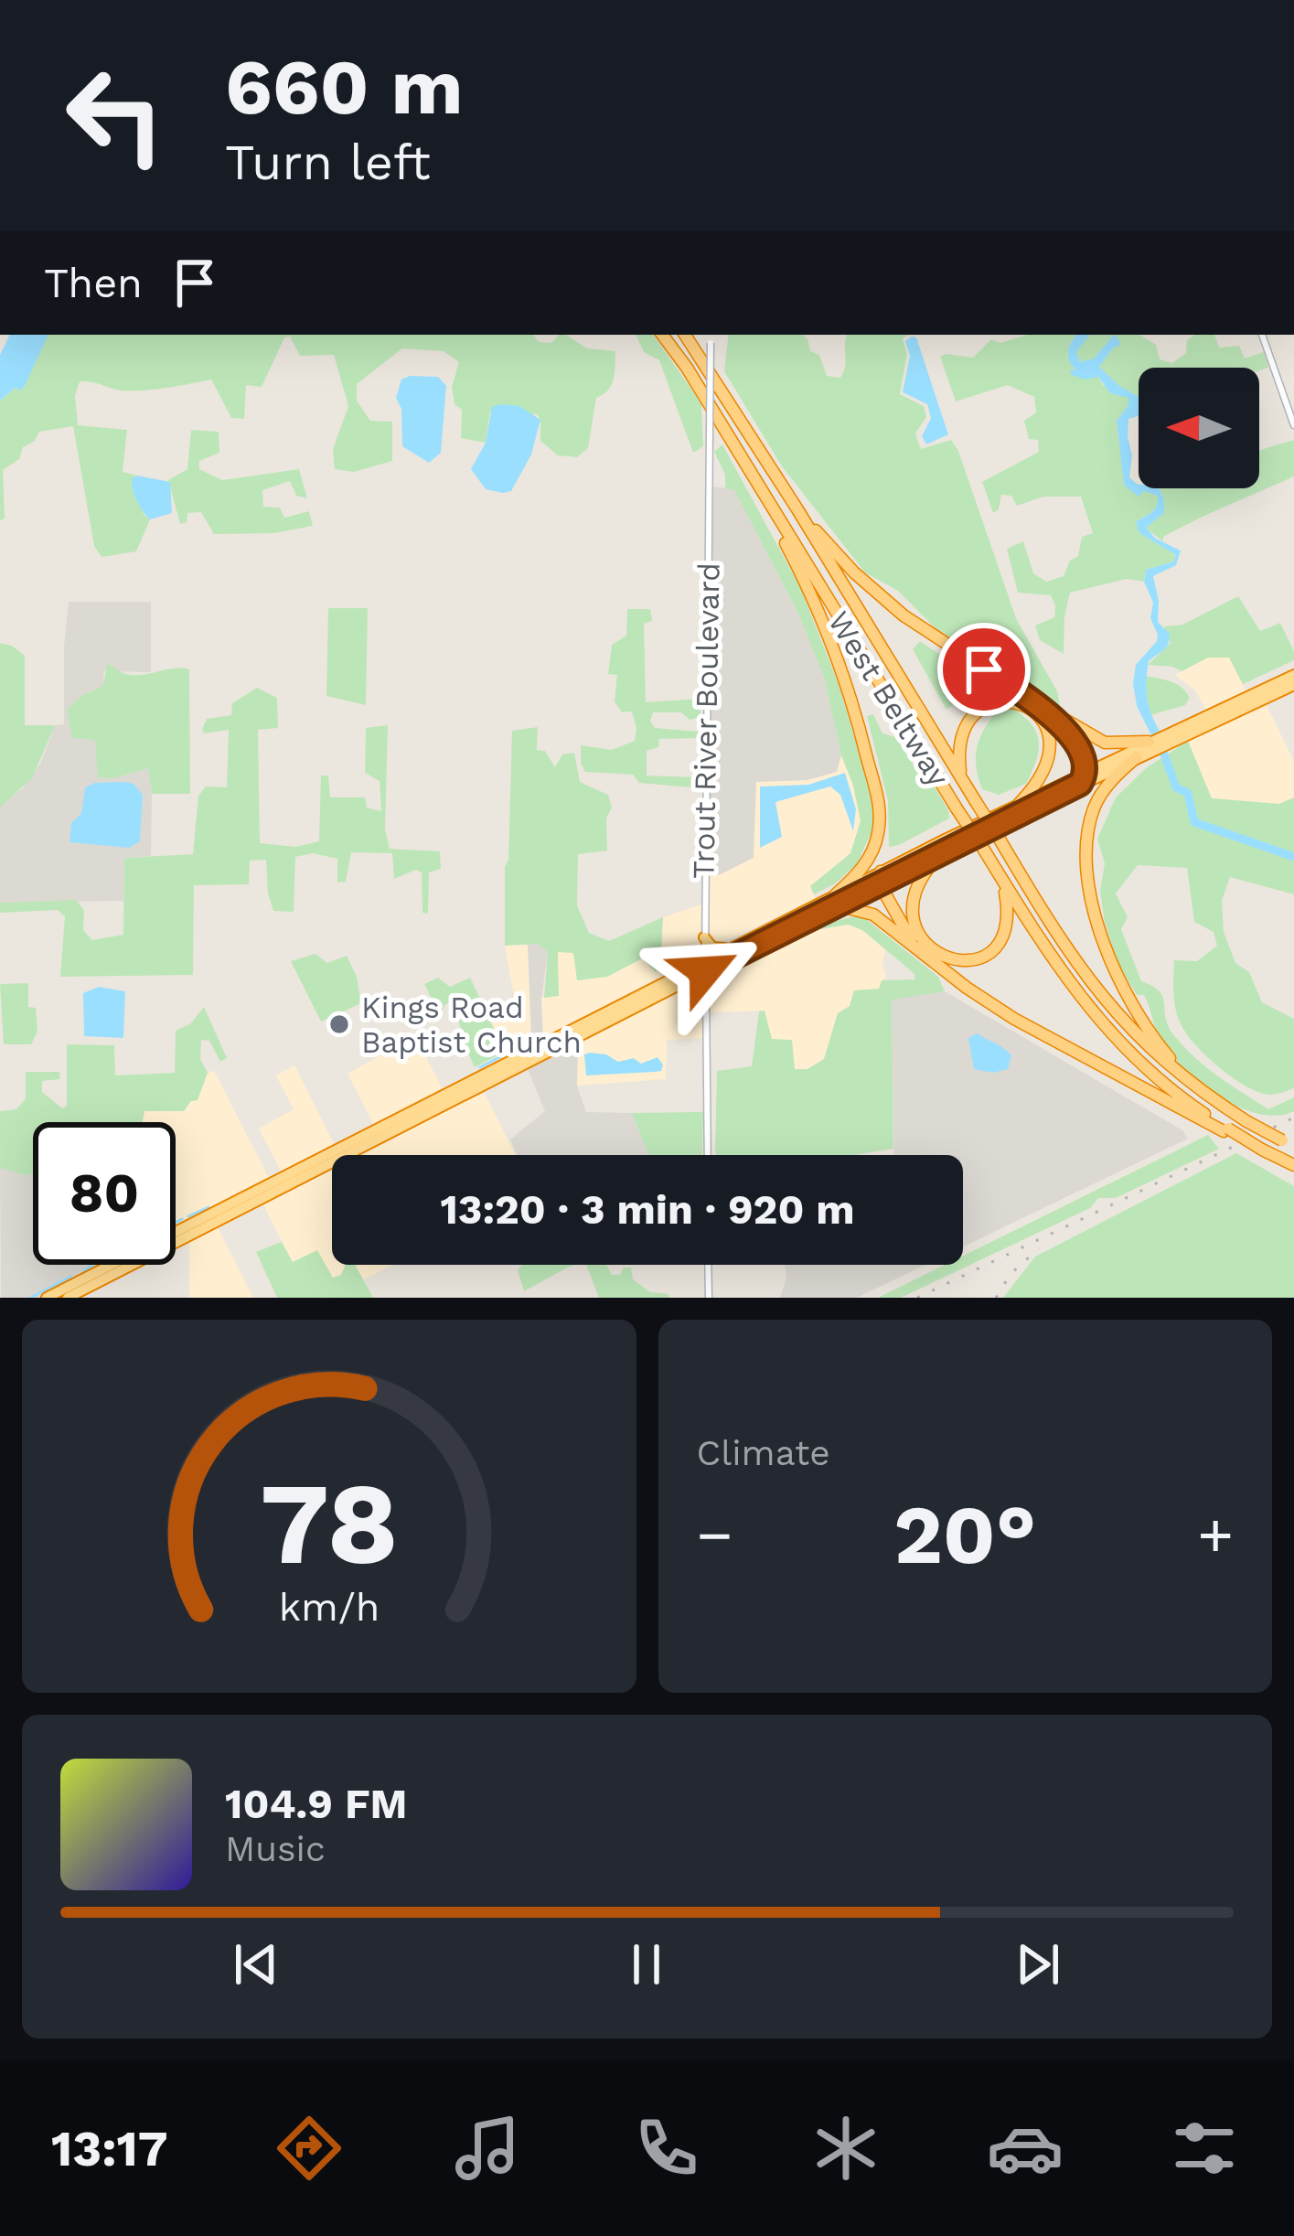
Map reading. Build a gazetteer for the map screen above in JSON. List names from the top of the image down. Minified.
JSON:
{"streets":{"highway":["West Beltway"],"street":["Trout River Boulevard"]},"places":["Kings Road Baptist Church"],"north":"left","page":{"turn":["660 m","Turn left"],"then":"Then","limit":"80","trip":"13:20 · 3 min · 920 m","tile":"Climate","heat":["−","20°","+"],"song":["104.9 FM","Music"],"tabs":"13:17","gauge":["78","km/h"]}}
